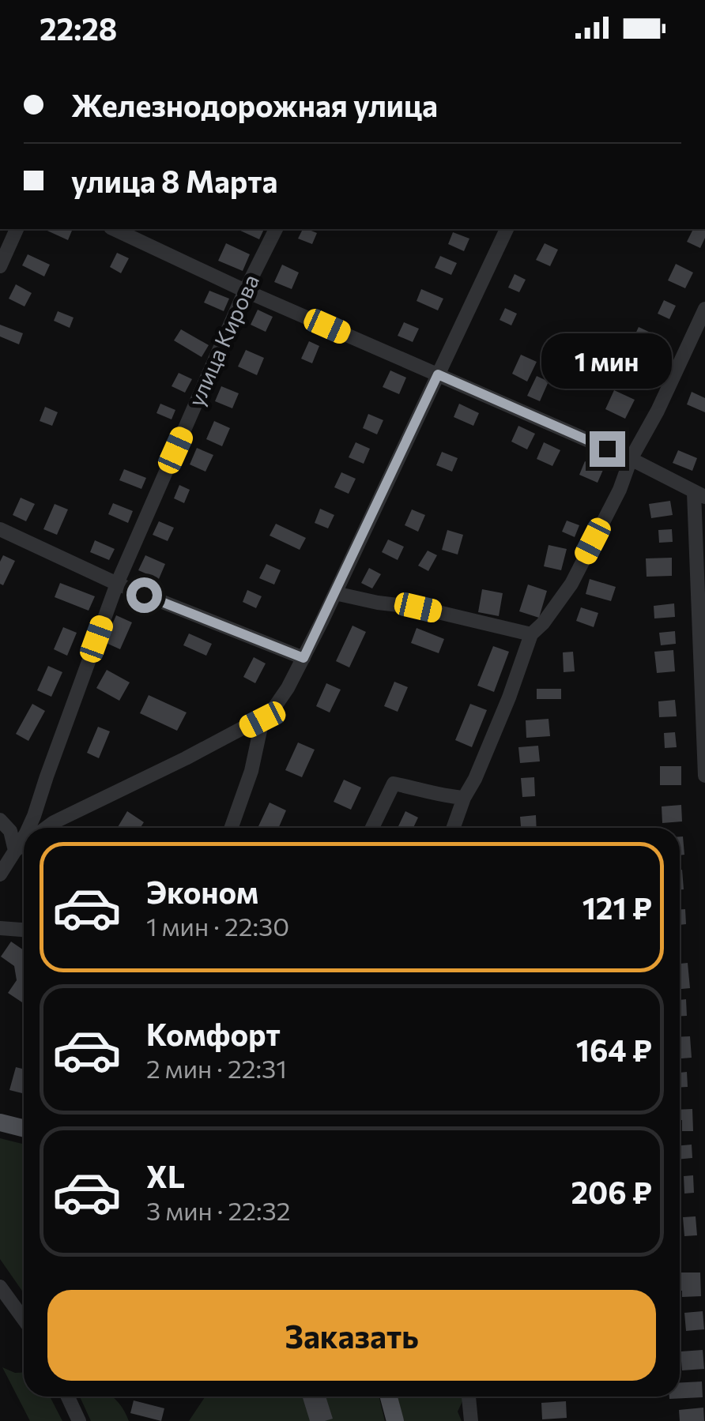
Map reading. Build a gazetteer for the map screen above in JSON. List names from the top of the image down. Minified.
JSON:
{"streets":{"street":["улица Кирова"]},"page":{"status":"22:28","banner":["Железнодорожная улица","улица 8 Марта"],"bubble":"1 мин","list":[{"name":"Эконом","note":"1 мин · 22:30","value":"121 ₽"},{"name":"Комфорт","note":"2 мин · 22:31","value":"164 ₽"},{"name":"XL","note":"3 мин · 22:32","value":"206 ₽"}],"buttons":"Заказать"}}
